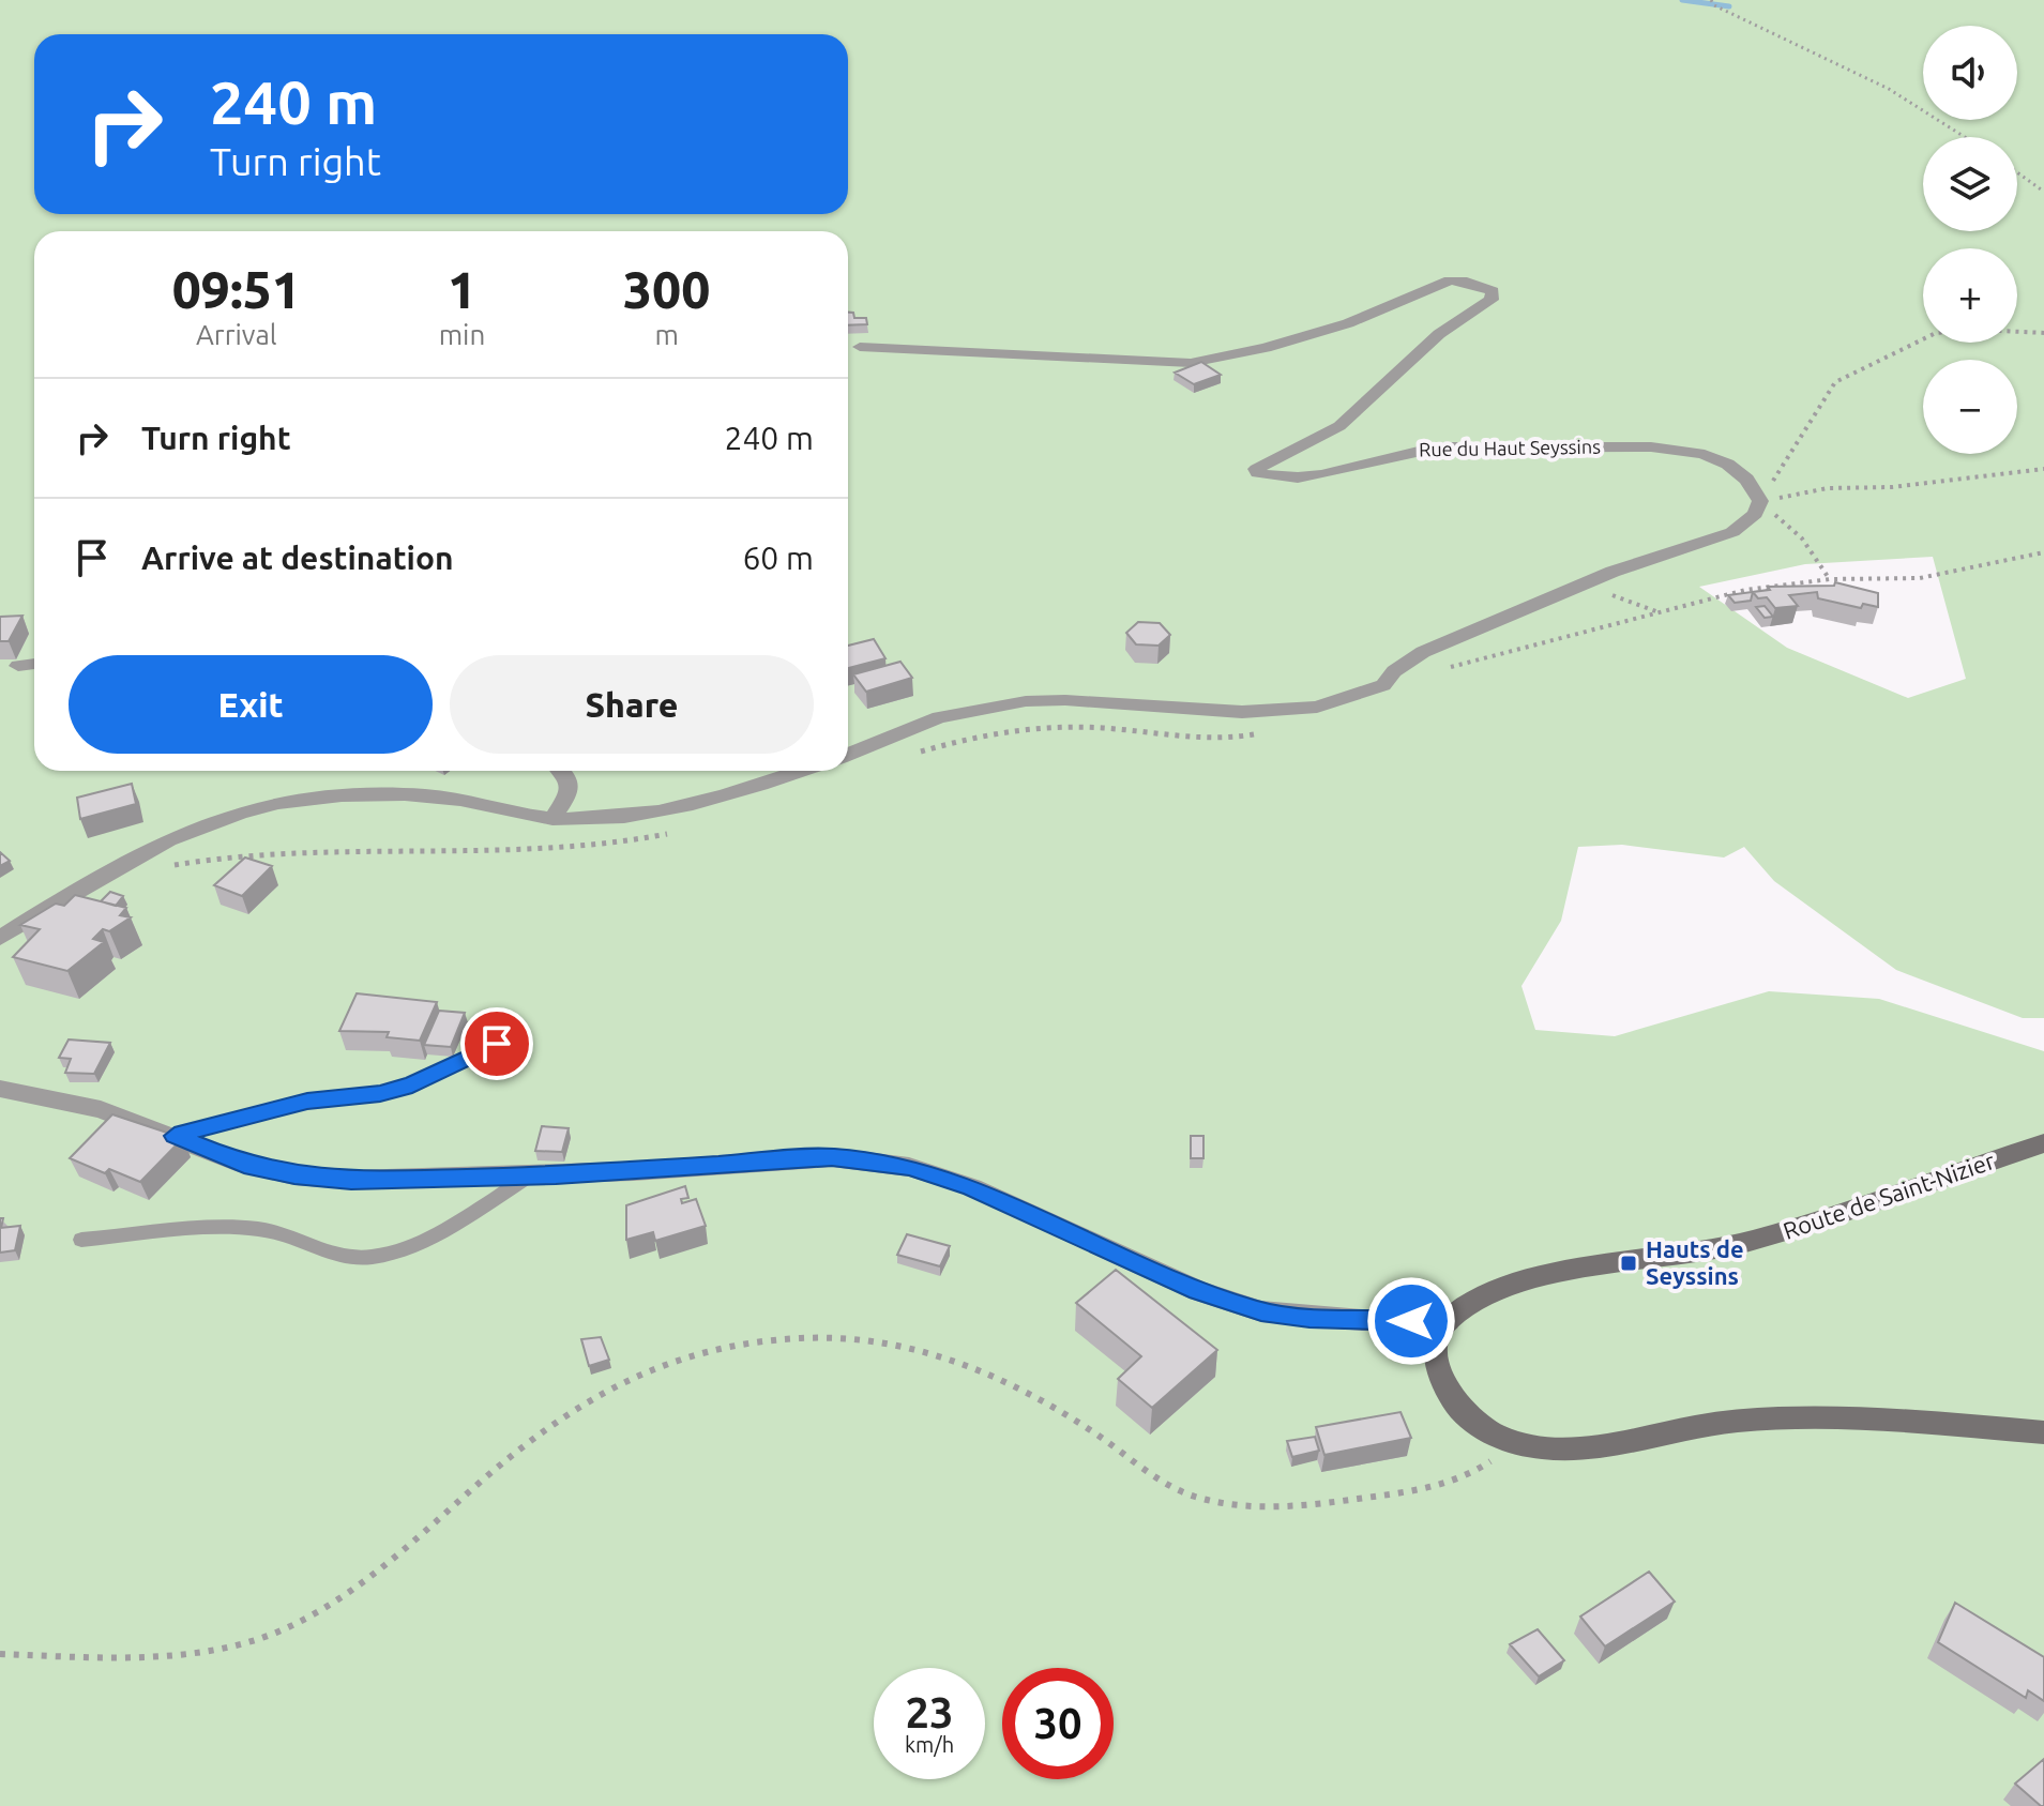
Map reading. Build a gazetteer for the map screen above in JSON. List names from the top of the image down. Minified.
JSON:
{"streets":{"main road":["Route de Saint-Nizier"],"street":["Rue du Haut Seyssins"]},"places":{"transit":["Hauts de Seyssins"]},"page":{"map_buttons":["+","−"],"turn":["240 m","Turn right"],"eta":["09:51","Arrival","1","min","300","m"],"list":[{"name":"Turn right","value":"240 m"},{"name":"Arrive at destination","value":"60 m"}],"buttons":["Exit","Share"],"speed":"23 km/h","limit":"30"}}
